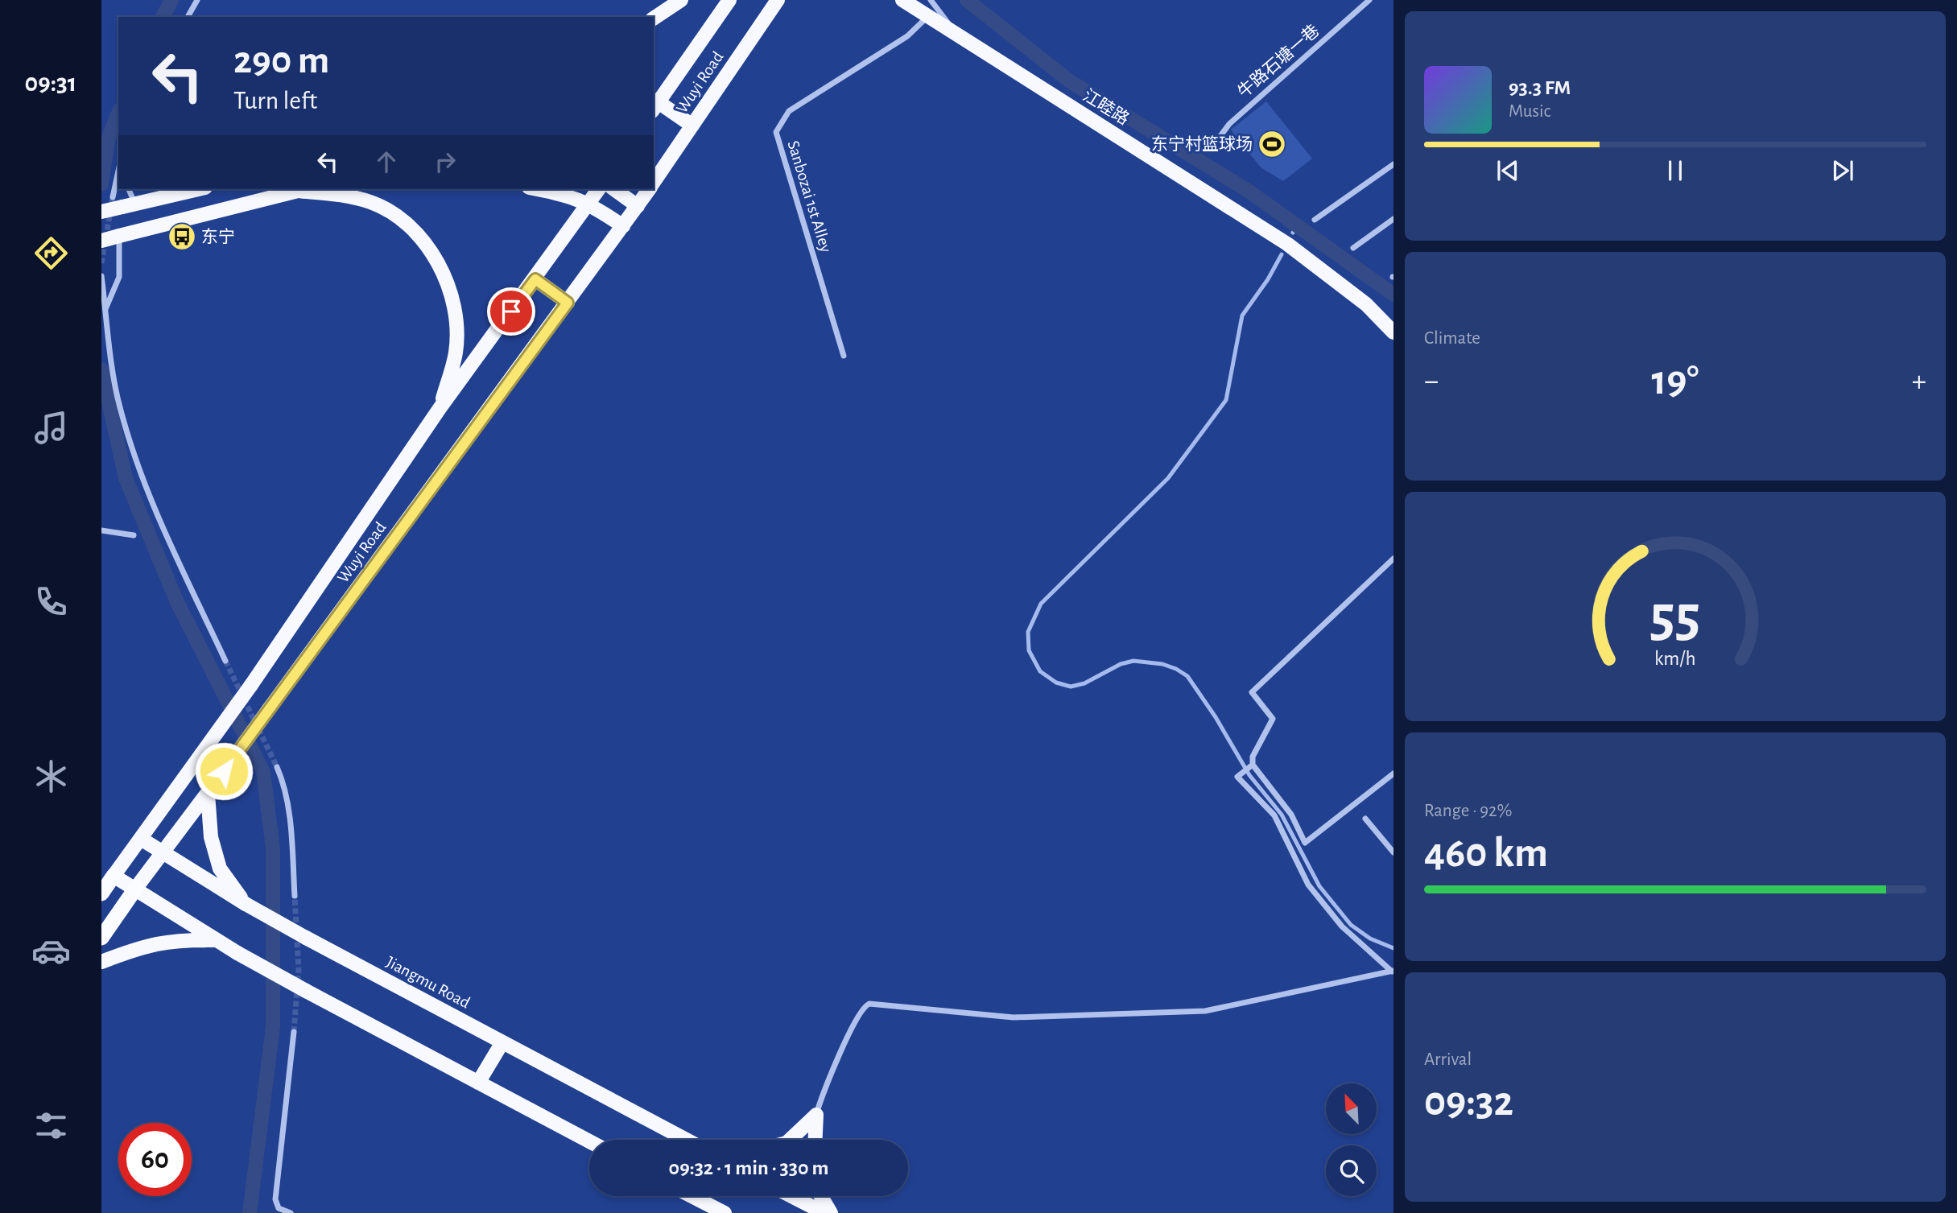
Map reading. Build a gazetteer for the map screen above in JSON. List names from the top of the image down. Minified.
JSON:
{"streets":{"highway":["Wuyi Road"],"main road":["江睦路","Jiangmu Road"],"street":["牛路石塘一巷","Sanbozai 1st Alley"]},"crossings":[["Wuyi Road","Jiangmu Road"],["江睦路","Sanbozai 1st Alley"]],"places":{"sports":["东宁村篮球场"],"bus stop":["东宁"]},"north":"top left","page":{"tabs":"09:31","turn":["290 m","Turn left"],"song":["93.3 FM","Music"],"tile":["Climate",["Range · 92%","460 km"],["Arrival","09:32"]],"heat":["−","19°","+"],"limit":"60","trip":"09:32 · 1 min · 330 m","gauge":["55","km/h"]}}
